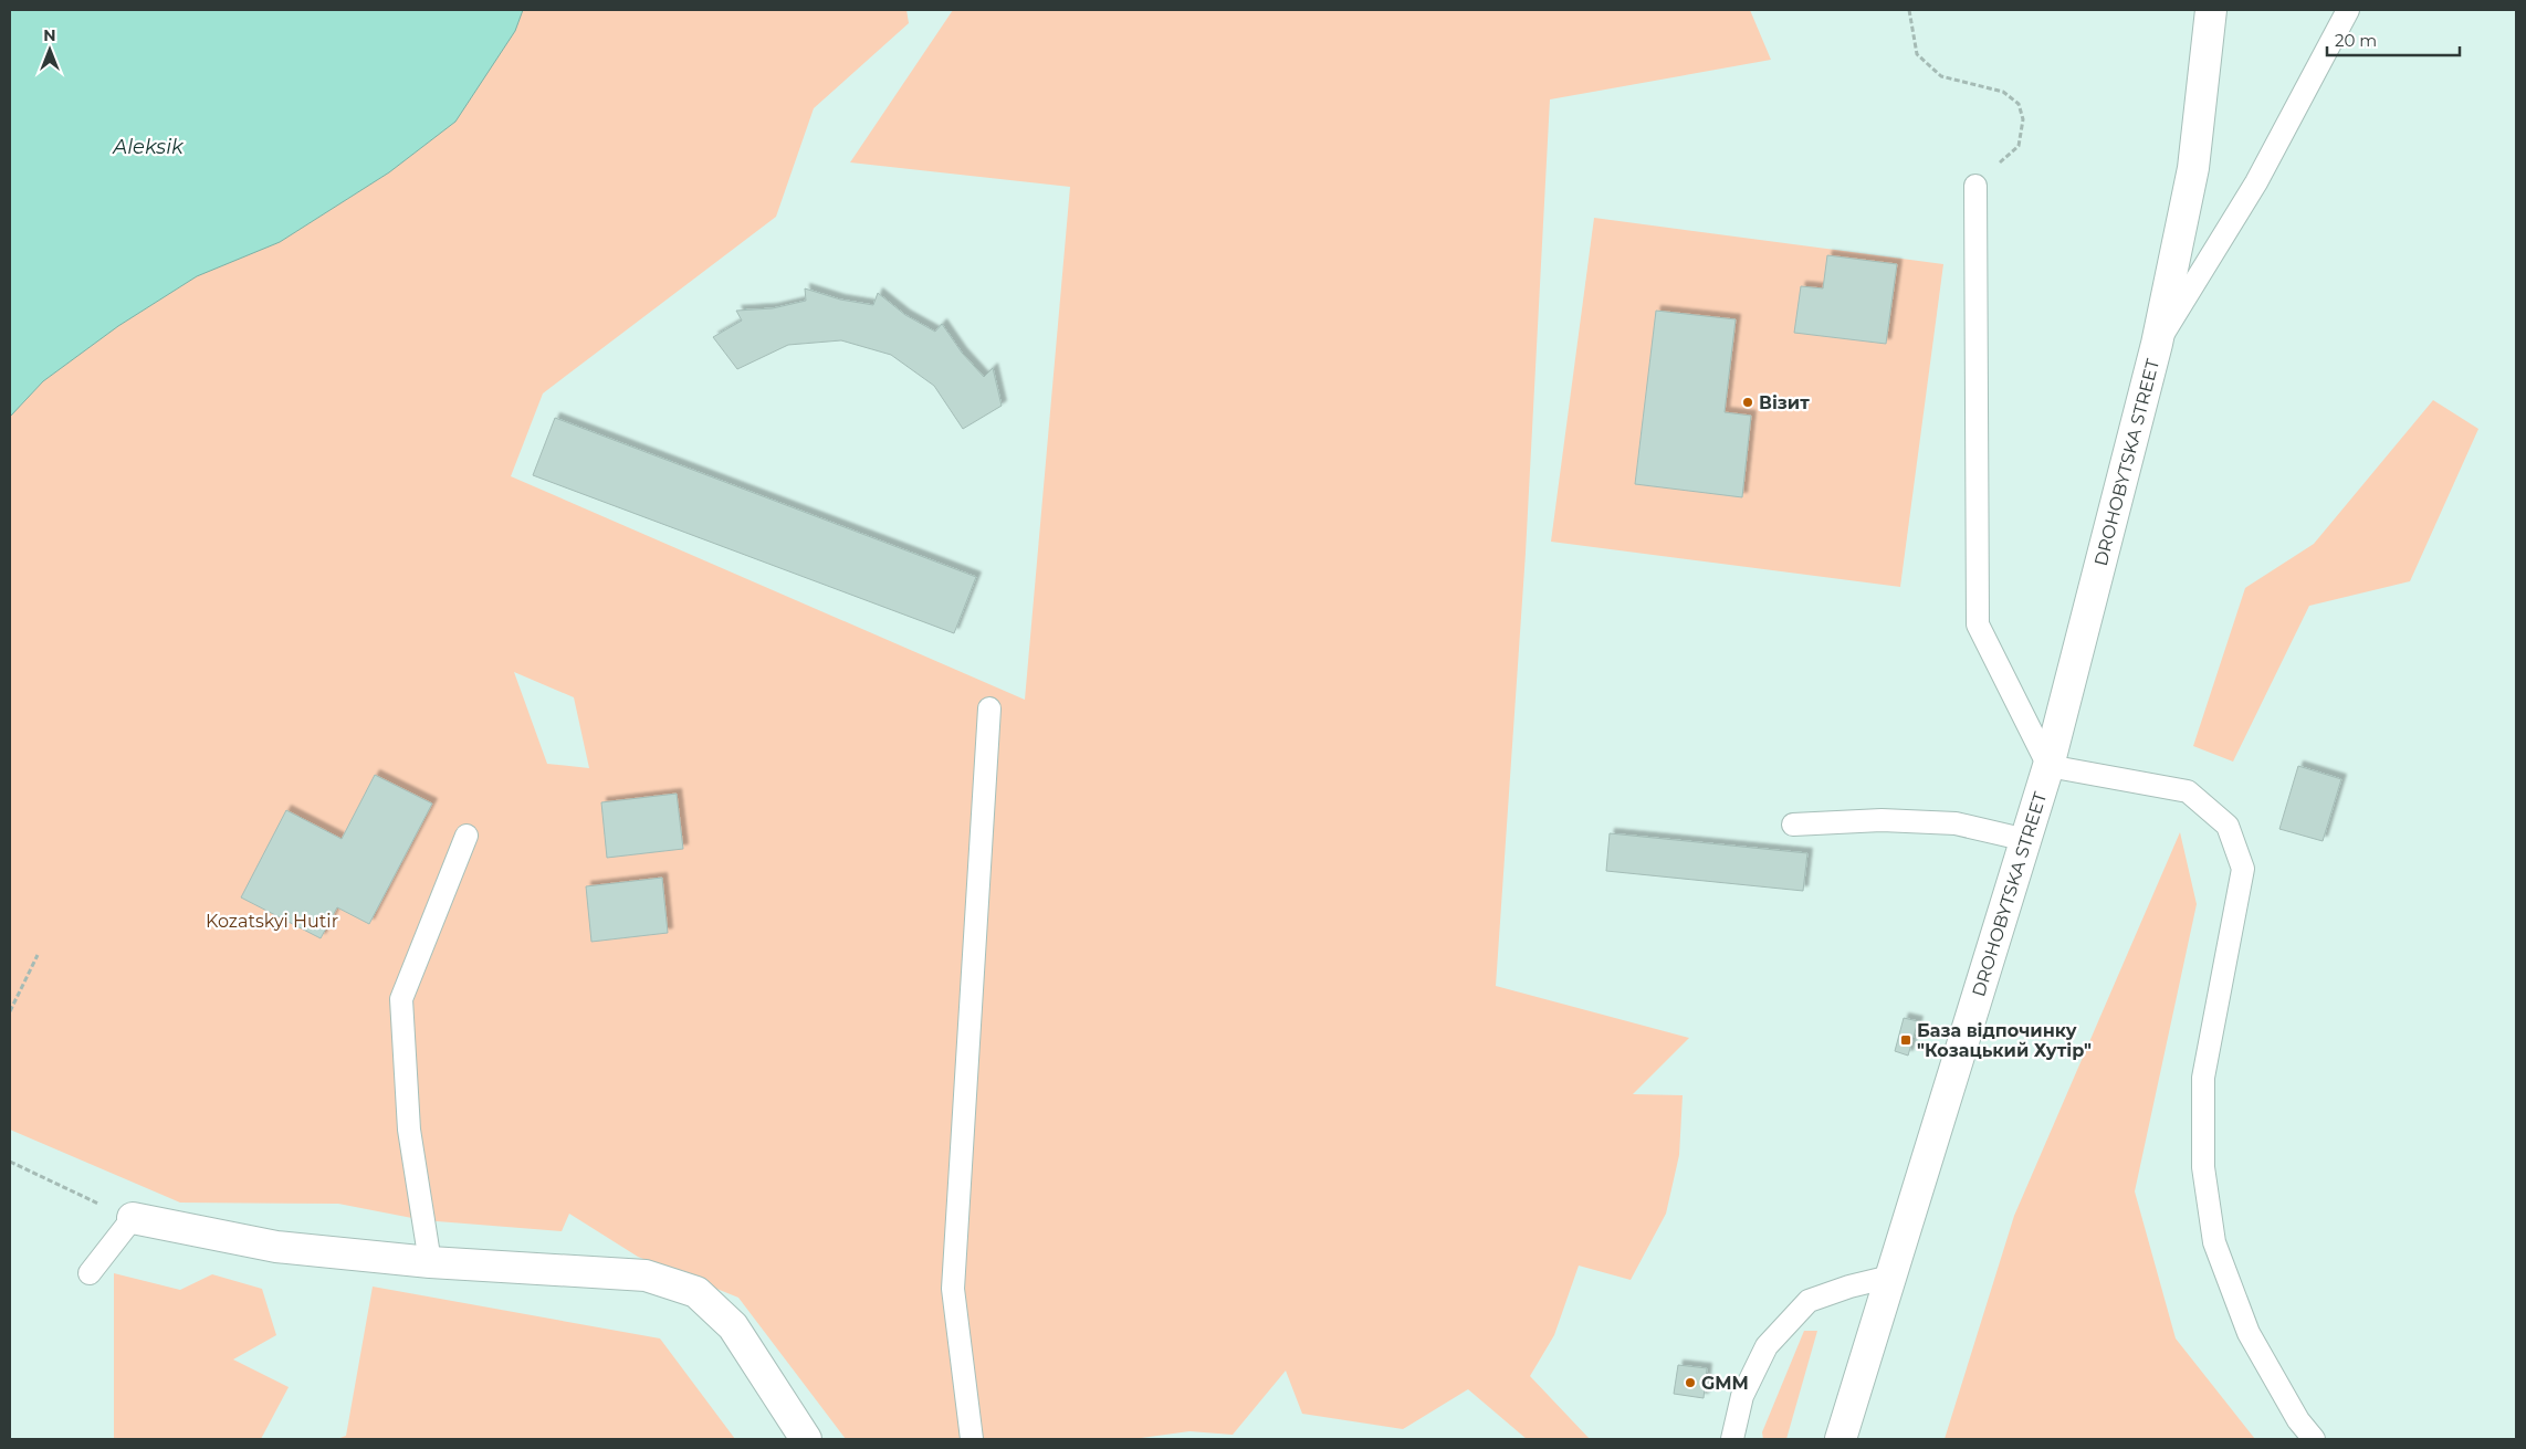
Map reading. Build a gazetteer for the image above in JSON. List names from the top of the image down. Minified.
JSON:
{"streets":{"main road":["DROHOBYTSKA STREET"]},"water":["Aleksik"],"parks":["Kozatskyi Hutir"],"places":{"other":["Візит","GMM"],"transit":["База відпочинку \"Козацький Хутір\""]},"scale_bar":"20 m","north":"top"}
